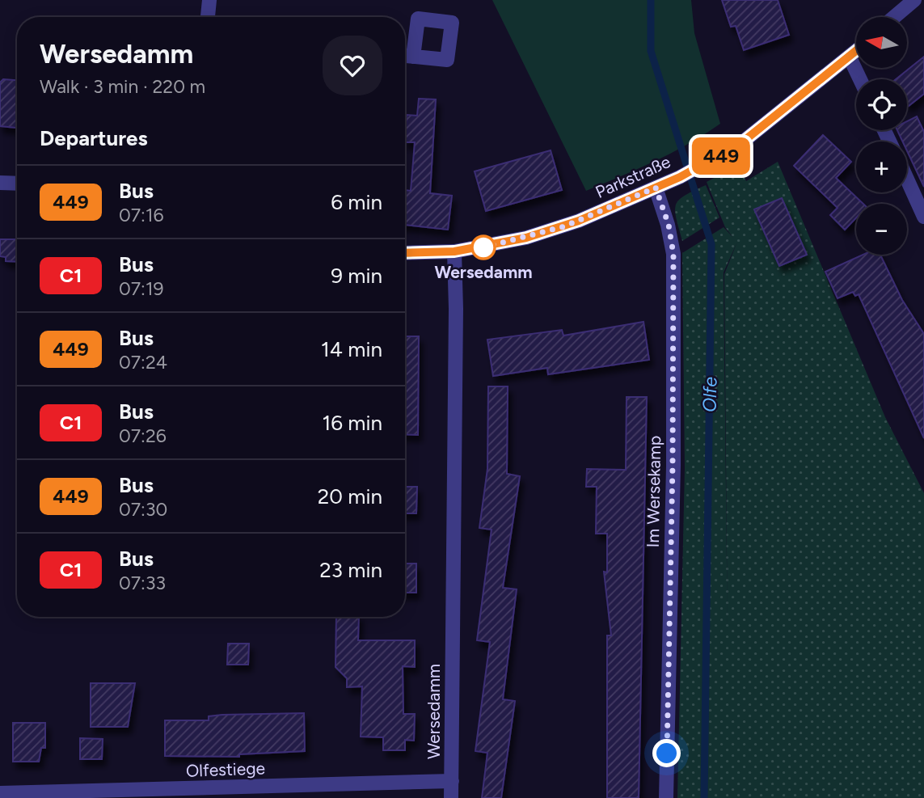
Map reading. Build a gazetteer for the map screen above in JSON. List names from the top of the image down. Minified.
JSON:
{"streets":{"street":["Parkstraße","Im Wersekamp","Wersedamm","Olfestiege"]},"crossings":[["Parkstraße","Im Wersekamp"],["Parkstraße","Wersedamm"],["Wersedamm","Olfestiege"]],"water":["Olfe"],"places":["Wersedamm"],"lines":["bus line 449"],"north":"left","page":{"on_map":"449","map_buttons":["+","−"],"heading":[["Wersedamm","Walk · 3 min · 220 m"],"Departures"],"list":[{"mark":"449","name":"Bus","note":"07:16","value":"6 min"},{"mark":"C1","name":"Bus","note":"07:19","value":"9 min"},{"mark":"449","name":"Bus","note":"07:24","value":"14 min"},{"mark":"C1","name":"Bus","note":"07:26","value":"16 min"},{"mark":"449","name":"Bus","note":"07:30","value":"20 min"},{"mark":"C1","name":"Bus","note":"07:33","value":"23 min"}]}}
